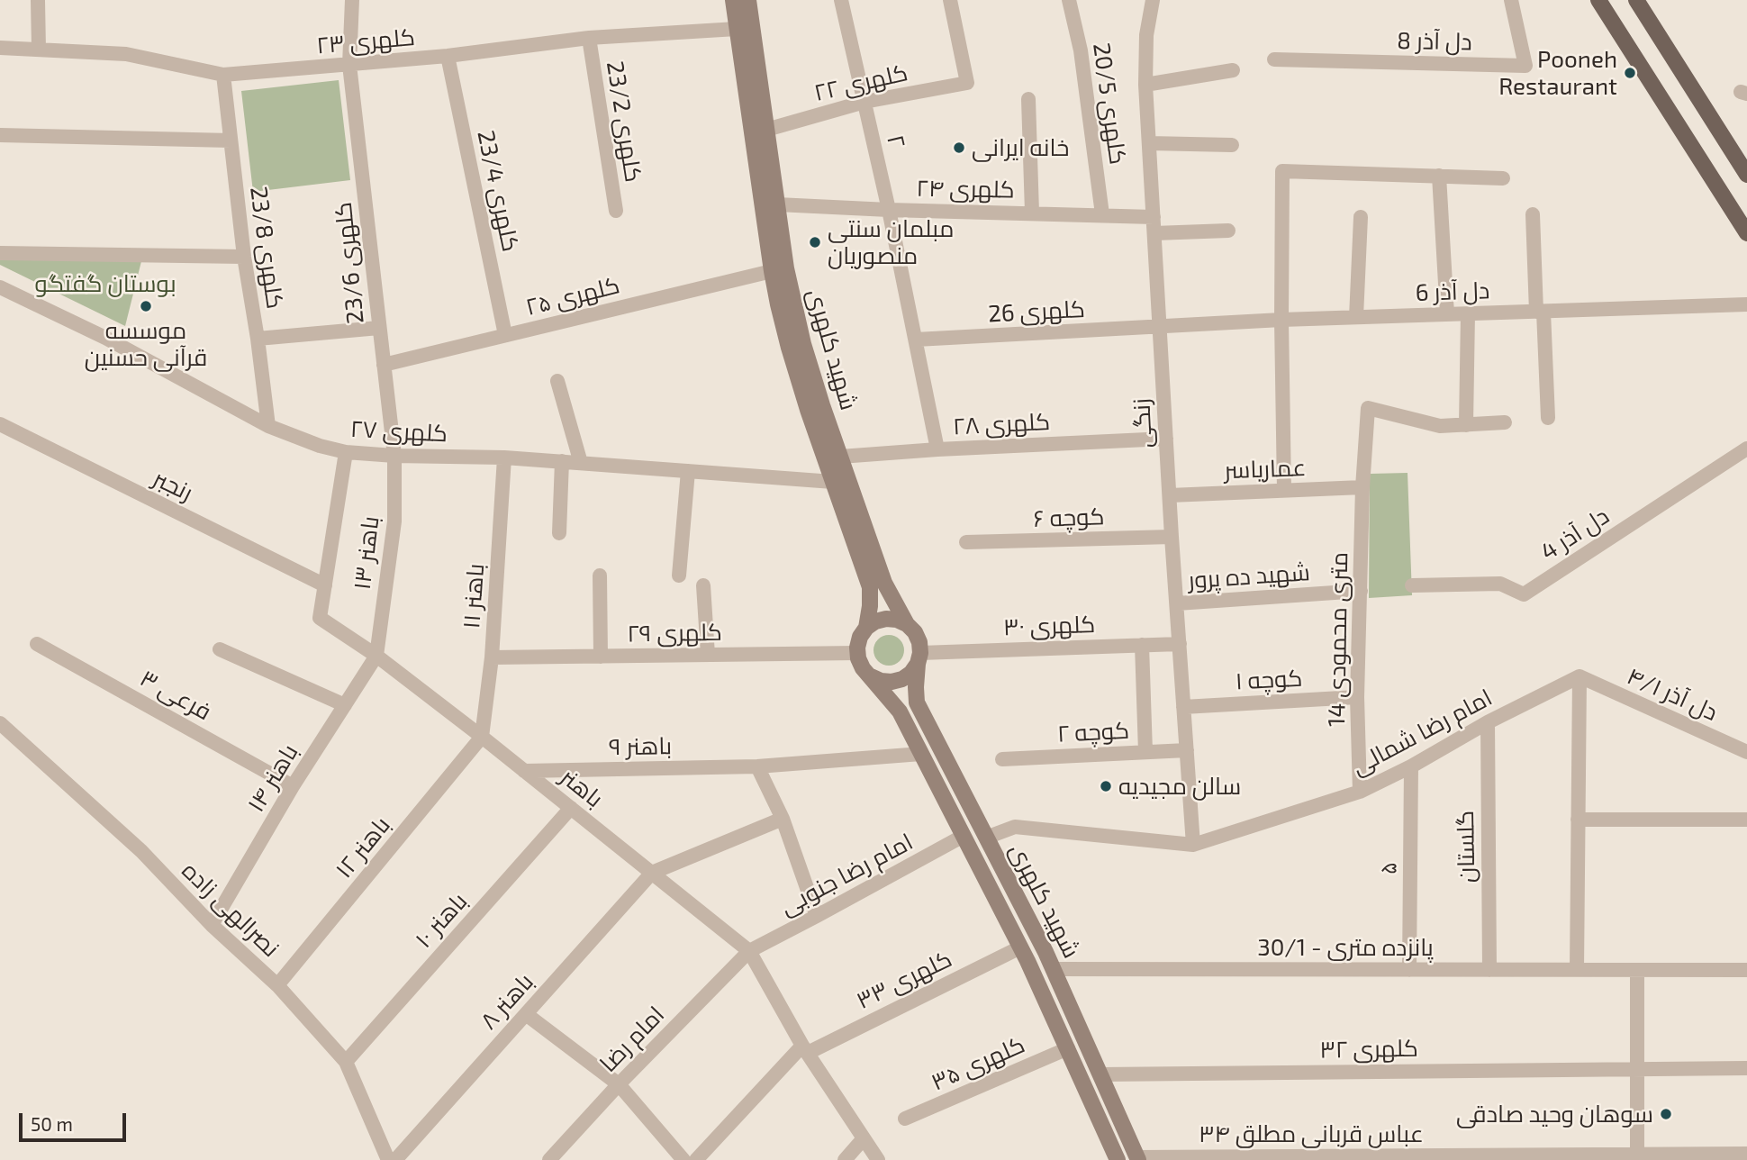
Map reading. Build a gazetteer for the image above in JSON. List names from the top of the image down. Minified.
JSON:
{"streets":{"main road":["شهید کلهری"],"street":["کلهری ۲۳","دل آذر 8","کلهری ۲۲","کلهری 20/5","کلهری 23/2","۲","کلهری ۲۴","کلهری 23/4","کلهری 23/8","کلهری 23/6","دل آذر 6","کلهری ۲۵","کلهری 26","زنگی","کلهری ۲۸","کلهری ۲۷","عماریاسر","رنجبر","۶ کوچه","دل آذر 4","باهنر ۱۳","شهید ده پرور","باهنر ۱۱","کلهری ۳۰","کلهری ۲۹","14 متری محمودی","۱ کوچه","دل آذر ۴/۱","فرعی ۳","۲ کوچه","امام رضا شمالی","باهنر ۹","باهنر ۱۴","باهنر","گلستان","باهنر ۱۲","۵","امام رضا جنوبی","نصرالهی زاده","باهنر ۱۰","30/1 - پانزده متری","کلهری ۳۳","باهنر ۸","امام رضا","کلهری ۳۲","کلهری ۳۵","عباس قربانی مطلق ۳۴"]},"crossings":[["کلهری ۲۳","کلهری 23/2"],["کلهری ۲۳","کلهری 23/4"],["کلهری ۲۳","کلهری 23/8"],["کلهری ۲۳","کلهری 23/6"],["کلهری ۲۳","شهید کلهری"],["کلهری ۲۲","۲"],["کلهری ۲۲","شهید کلهری"],["کلهری 20/5","کلهری ۲۴"],["۲","کلهری ۲۴"],["۲","کلهری 26"],["کلهری ۲۴","شهید کلهری"],["کلهری ۲۴","زنگی"],["کلهری 23/4","کلهری ۲۵"],["کلهری 23/8","کلهری ۲۷"],["کلهری 23/6","کلهری ۲۵"],["کلهری 23/6","کلهری ۲۷"],["کلهری 23/6","باهنر ۱۳"],["دل آذر 6","کلهری 26"],["دل آذر 6","زنگی"],["کلهری ۲۵","شهید کلهری"],["کلهری 26","زنگی"],["شهید کلهری","کلهری ۲۸"],["شهید کلهری","کلهری ۲۷"],["شهید کلهری","کلهری ۳۰"],["شهید کلهری","کلهری ۲۹"],["شهید کلهری","امام رضا شمالی"],["شهید کلهری","باهنر ۹"],["شهید کلهری","امام رضا جنوبی"],["شهید کلهری","30/1 - پانزده متری"],["شهید کلهری","کلهری ۳۳"],["شهید کلهری","کلهری ۳۲"],["شهید کلهری","کلهری ۳۵"],["شهید کلهری","عباس قربانی مطلق ۳۴"],["زنگی","کلهری ۲۸"],["زنگی","عماریاسر"],["زنگی","۶ کوچه"],["زنگی","شهید ده پرور"],["زنگی","کلهری ۳۰"],["زنگی","۱ کوچه"],["زنگی","۲ کوچه"],["زنگی","امام رضا شمالی"],["کلهری ۲۷","باهنر ۱۳"],["کلهری ۲۷","باهنر ۱۱"],["کلهری ۲۷","باهنر"],["عماریاسر","14 متری محمودی"],["رنجبر","باهنر"],["باهنر ۱۳","باهنر ۱۴"],["باهنر ۱۳","باهنر"],["شهید ده پرور","14 متری محمودی"],["باهنر ۱۱","کلهری ۲۹"],["باهنر ۱۱","باهنر"],["باهنر ۱۱","باهنر ۱۲"],["کلهری ۳۰","کلهری ۲۹"],["14 متری محمودی","۱ کوچه"],["14 متری محمودی","امام رضا شمالی"],["دل آذر ۴/۱","امام رضا شمالی"],["فرعی ۳","باهنر ۱۴"],["امام رضا شمالی","گلستان"],["امام رضا شمالی","۵"],["باهنر ۹","باهنر"],["باهنر ۱۴","باهنر"],["باهنر ۱۴","نصرالهی زاده"],["باهنر","باهنر ۱۲"],["باهنر","امام رضا جنوبی"],["باهنر","باهنر ۱۰"],["باهنر","کلهری ۳۳"],["باهنر","باهنر ۸"],["باهنر","امام رضا"],["گلستان","30/1 - پانزده متری"],["باهنر ۱۲","نصرالهی زاده"],["۵","30/1 - پانزده متری"],["امام رضا جنوبی","امام رضا"],["نصرالهی زاده","باهنر ۱۰"]],"parks":["بوستان گفتگو"],"places":["Pooneh Restaurant","خانه ایرانی","مبلمان سنتی منصوریان","موسسه قرآنی حسنین","سالن مجیدیه","سوهان وحید صادقی"],"scale_bar":"50 m"}
